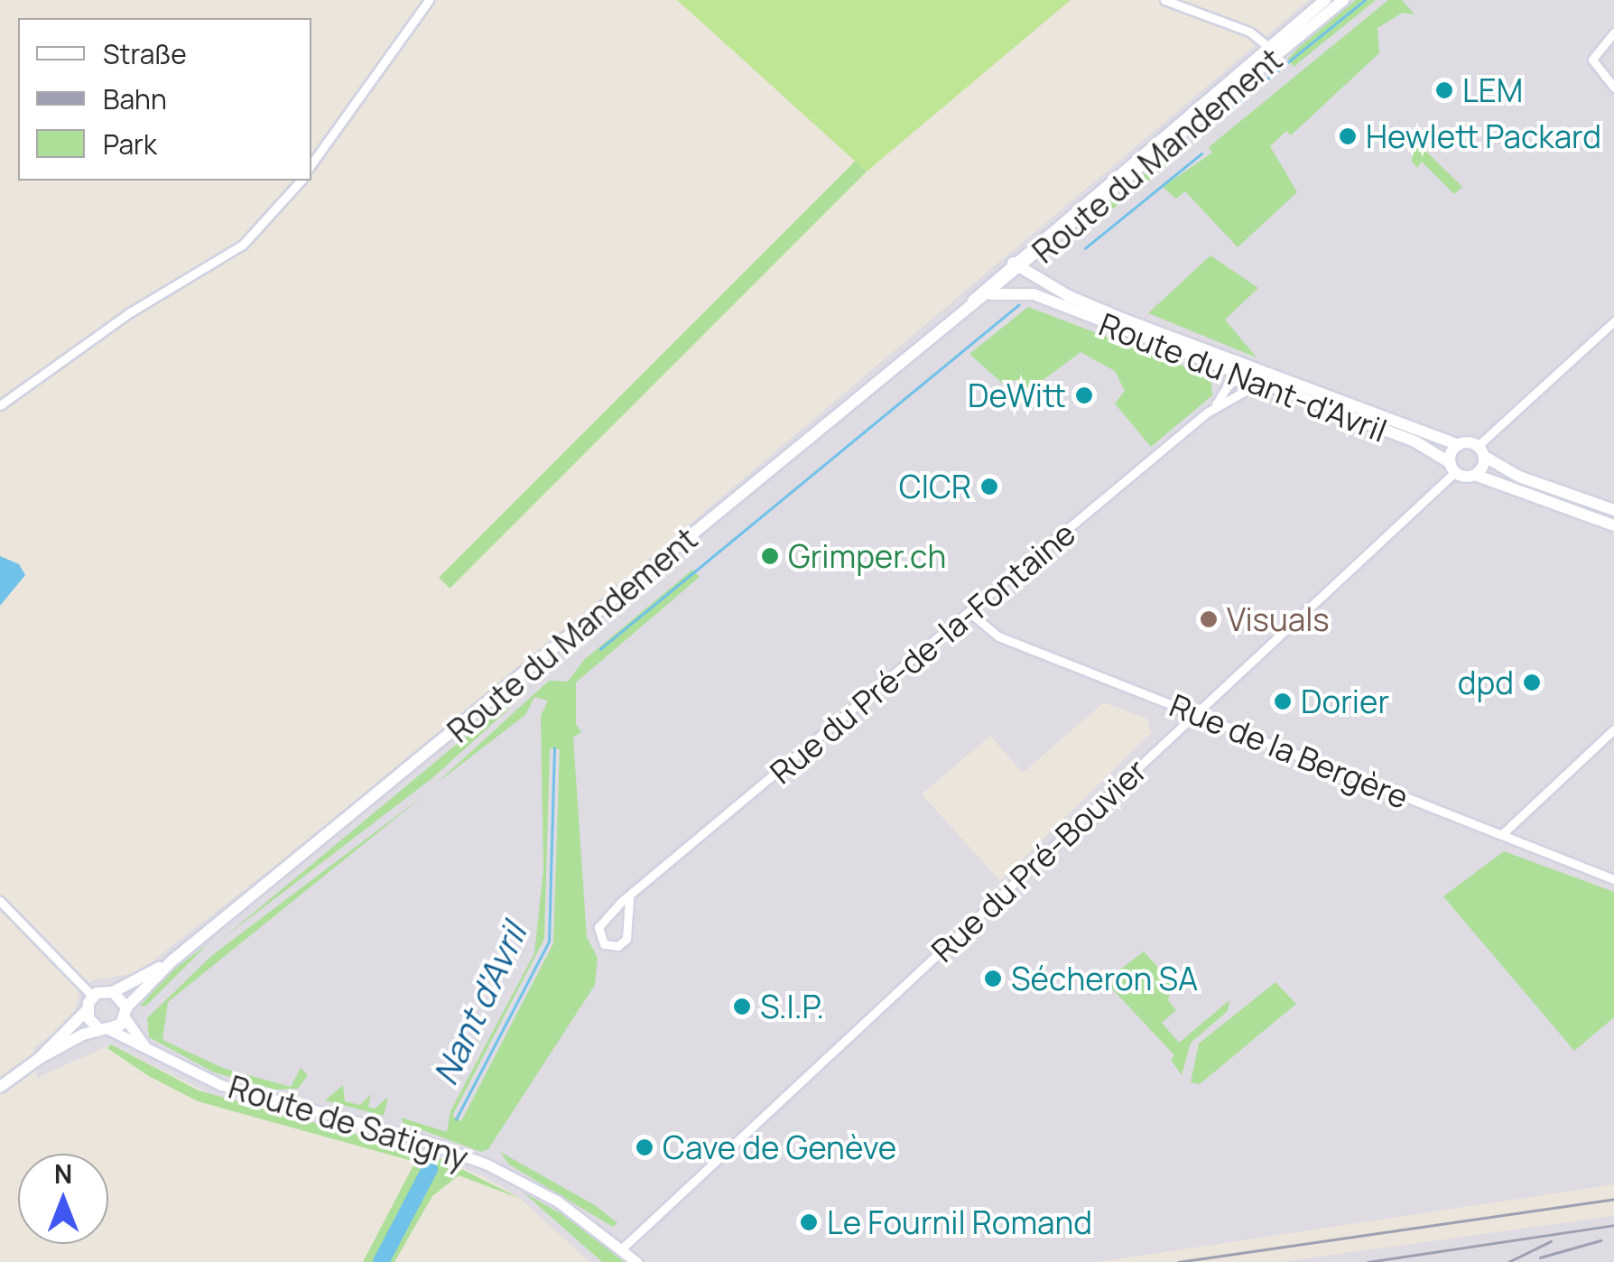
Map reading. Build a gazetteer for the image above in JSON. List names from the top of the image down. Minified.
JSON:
{"streets":{"main road":["Route du Mandement","Route du Nant-d'Avril"],"street":["Rue du Pré-de-la-Fontaine","Rue de la Bergère","Rue du Pré-Bouvier","Route de Satigny"]},"crossings":[["Route du Mandement","Route du Nant-d'Avril"],["Route du Mandement","Route de Satigny"],["Route du Nant-d'Avril","Rue du Pré-de-la-Fontaine"],["Route du Nant-d'Avril","Rue du Pré-Bouvier"],["Rue du Pré-de-la-Fontaine","Rue de la Bergère"],["Rue de la Bergère","Rue du Pré-Bouvier"],["Rue du Pré-Bouvier","Route de Satigny"]],"water":["Nant d'Avril"],"places":["LEM","Hewlett Packard","DeWitt","CICR","Grimper.ch","Visuals","dpd","Dorier","Sécheron SA","S.I.P.","Cave de Genève","Le Fournil Romand"],"legend":["Straße","Bahn","Park"],"north":"top"}
